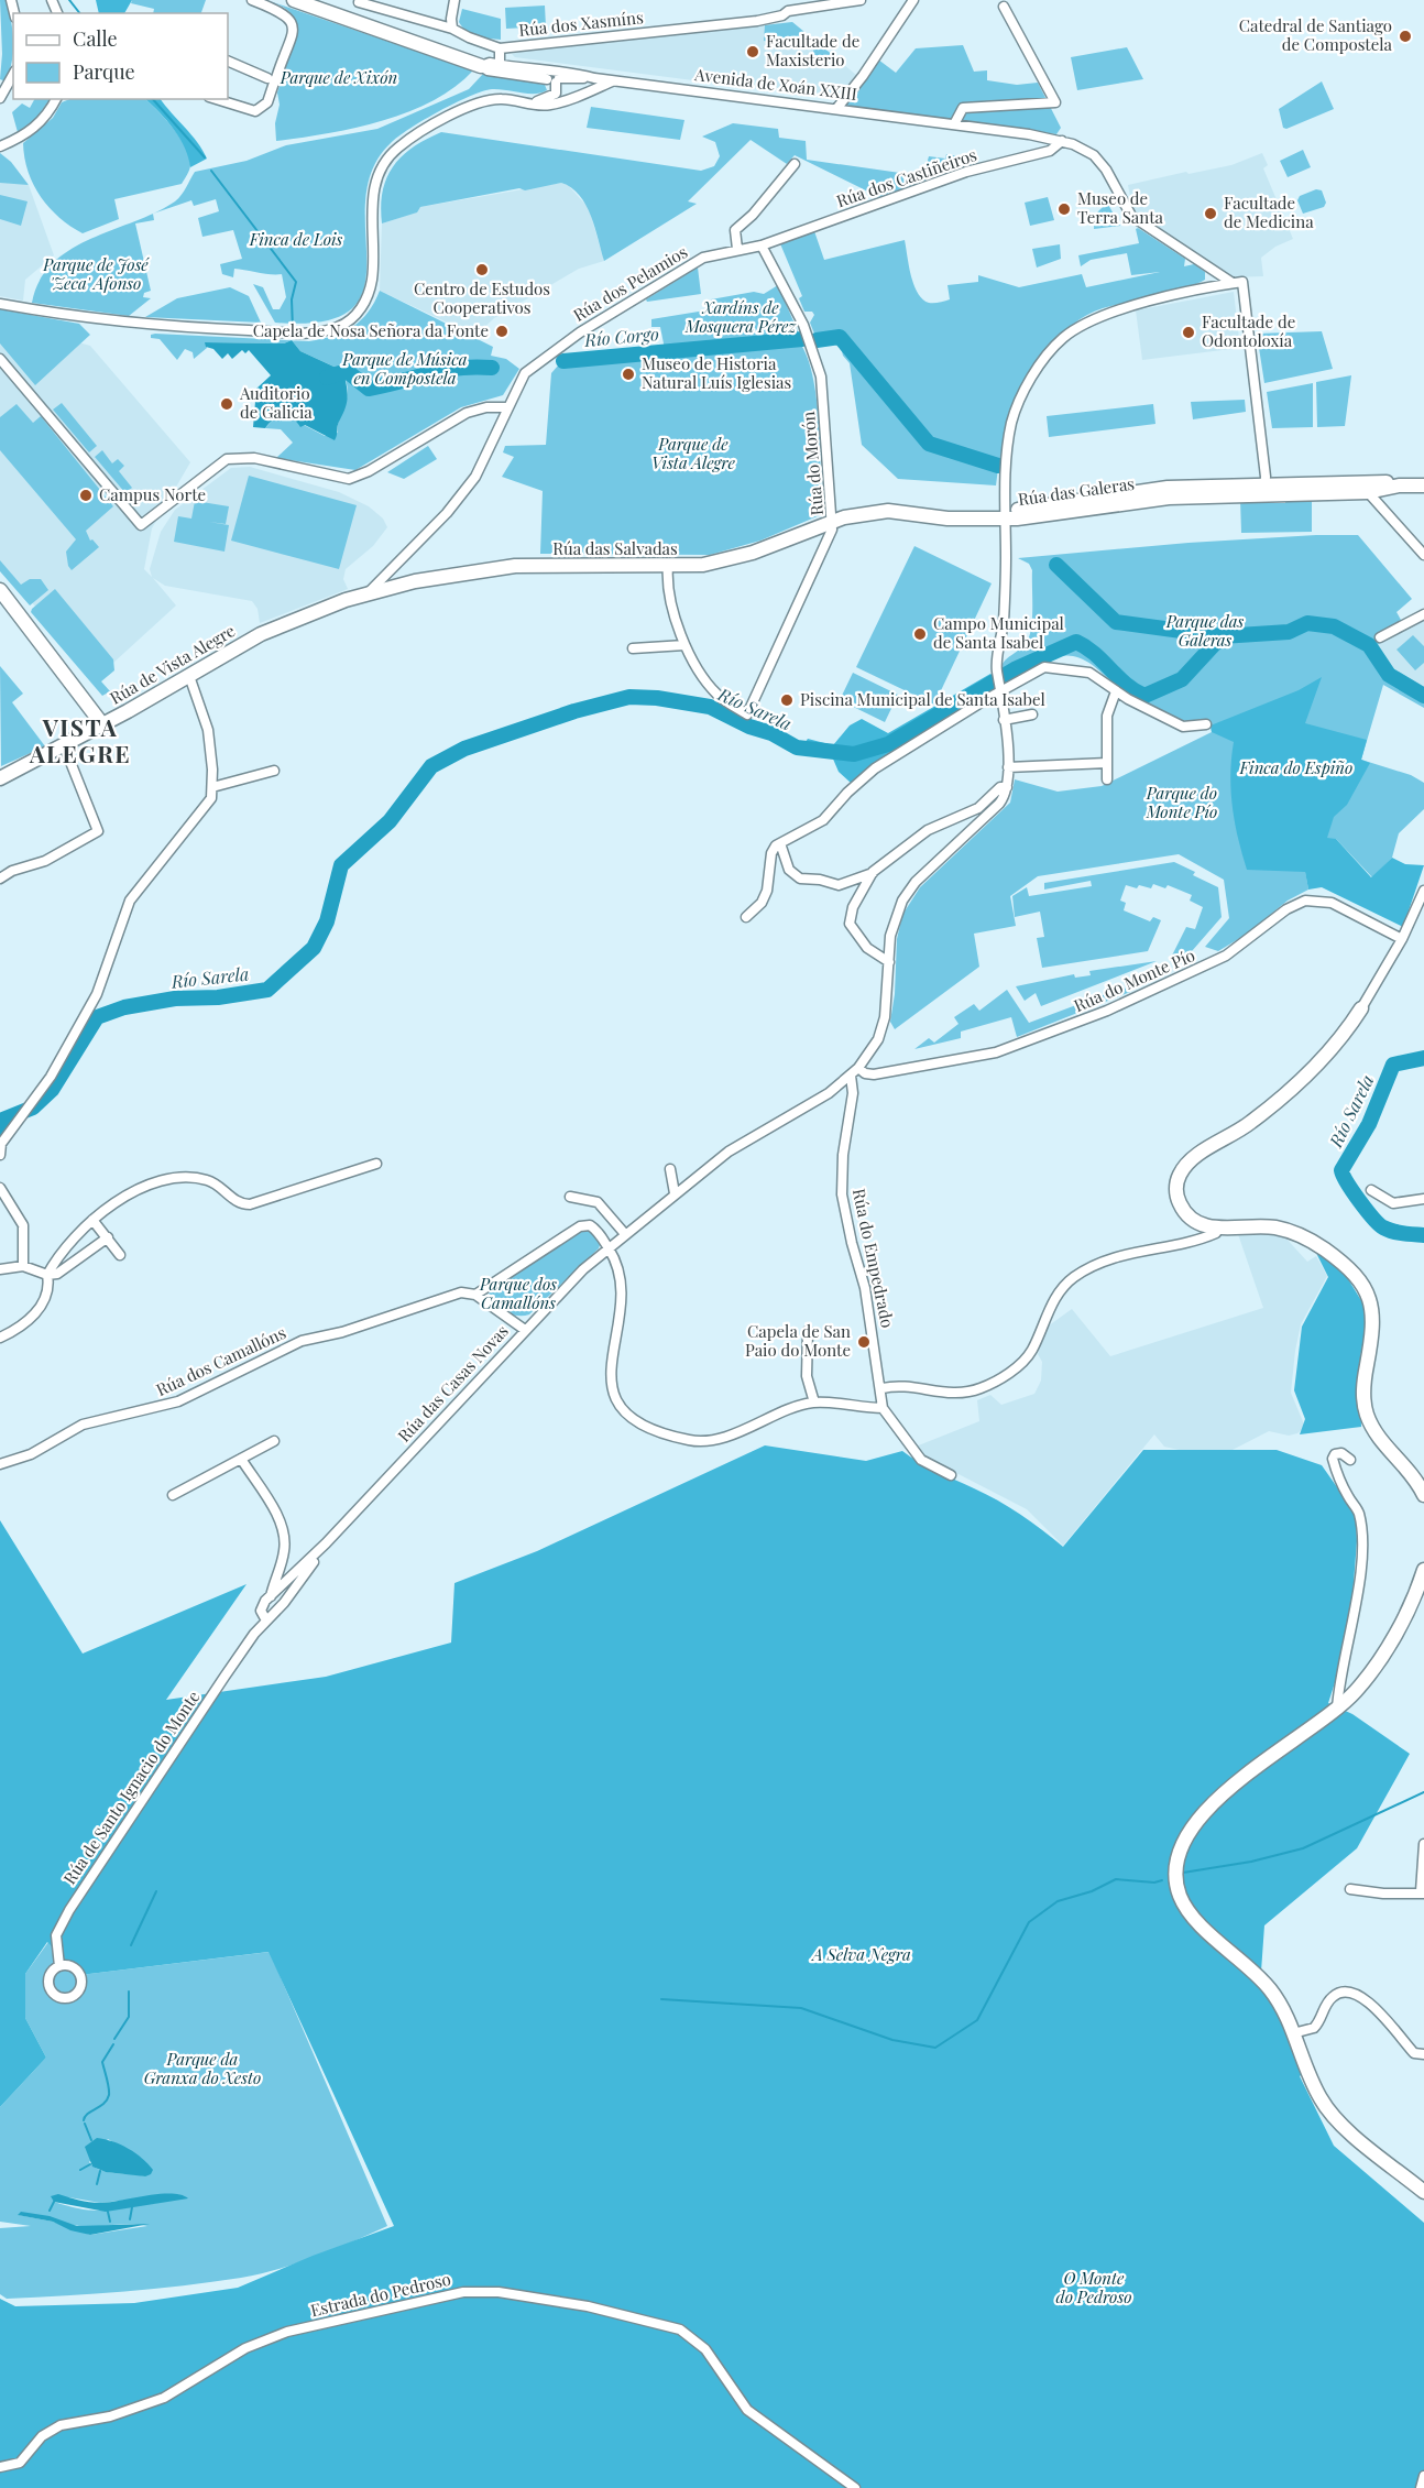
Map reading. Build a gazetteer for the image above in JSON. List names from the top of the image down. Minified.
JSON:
{"streets":{"street":["Rúa dos Xasmíns","Avenida de Xoán XXIII","Rúa dos Castiñeiros","Rúa dos Pelamios","Rúa do Morón","Rúa das Galeras","Rúa das Salvadas","Rúa de Vista Alegre","Rúa do Monte Pío","Rúa do Empedrado","Rúa dos Camallóns","Rúa das Casas Novas","Rúa de Santo Ignacio do Monte","Estrada do Pedroso"]},"crossings":[["Avenida de Xoán XXIII","Rúa dos Castiñeiros"],["Rúa dos Castiñeiros","Rúa dos Pelamios"],["Rúa dos Castiñeiros","Rúa do Morón"],["Rúa dos Pelamios","Rúa do Morón"],["Rúa dos Pelamios","Rúa de Vista Alegre"],["Rúa do Morón","Rúa das Galeras"],["Rúa do Morón","Rúa das Salvadas"],["Rúa das Salvadas","Rúa de Vista Alegre"],["Rúa do Monte Pío","Rúa do Empedrado"],["Rúa do Monte Pío","Rúa das Casas Novas"],["Rúa do Empedrado","Rúa das Casas Novas"],["Rúa das Casas Novas","Rúa de Santo Ignacio do Monte"]],"districts":["VISTA ALEGRE"],"water":["Río Corgo","Río Sarela"],"parks":["Parque de Xixón","Finca de Lois","Parque de José 'Zeca' Afonso","Xardíns de Mosquera Pérez","Parque de Música en Compostela","Parque de Vista Alegre","Parque das Galeras","Finca do Espiño","Parque do Monte Pío","Parque dos Camallóns","A Selva Negra","Parque da Granxa do Xesto","O Monte do Pedroso"],"places":["Catedral de Santiago de Compostela","Facultade de Maxisterio","Museo de Terra Santa","Facultade de Medicina","Centro de Estudos Cooperativos","Capela de Nosa Señora da Fonte","Facultade de Odontoloxía","Museo de Historia Natural Luís Iglesias","Auditorio de Galicia","Campus Norte","Campo Municipal de Santa Isabel","Piscina Municipal de Santa Isabel","Capela de San Paio do Monte"],"legend":["Calle","Parque"]}
